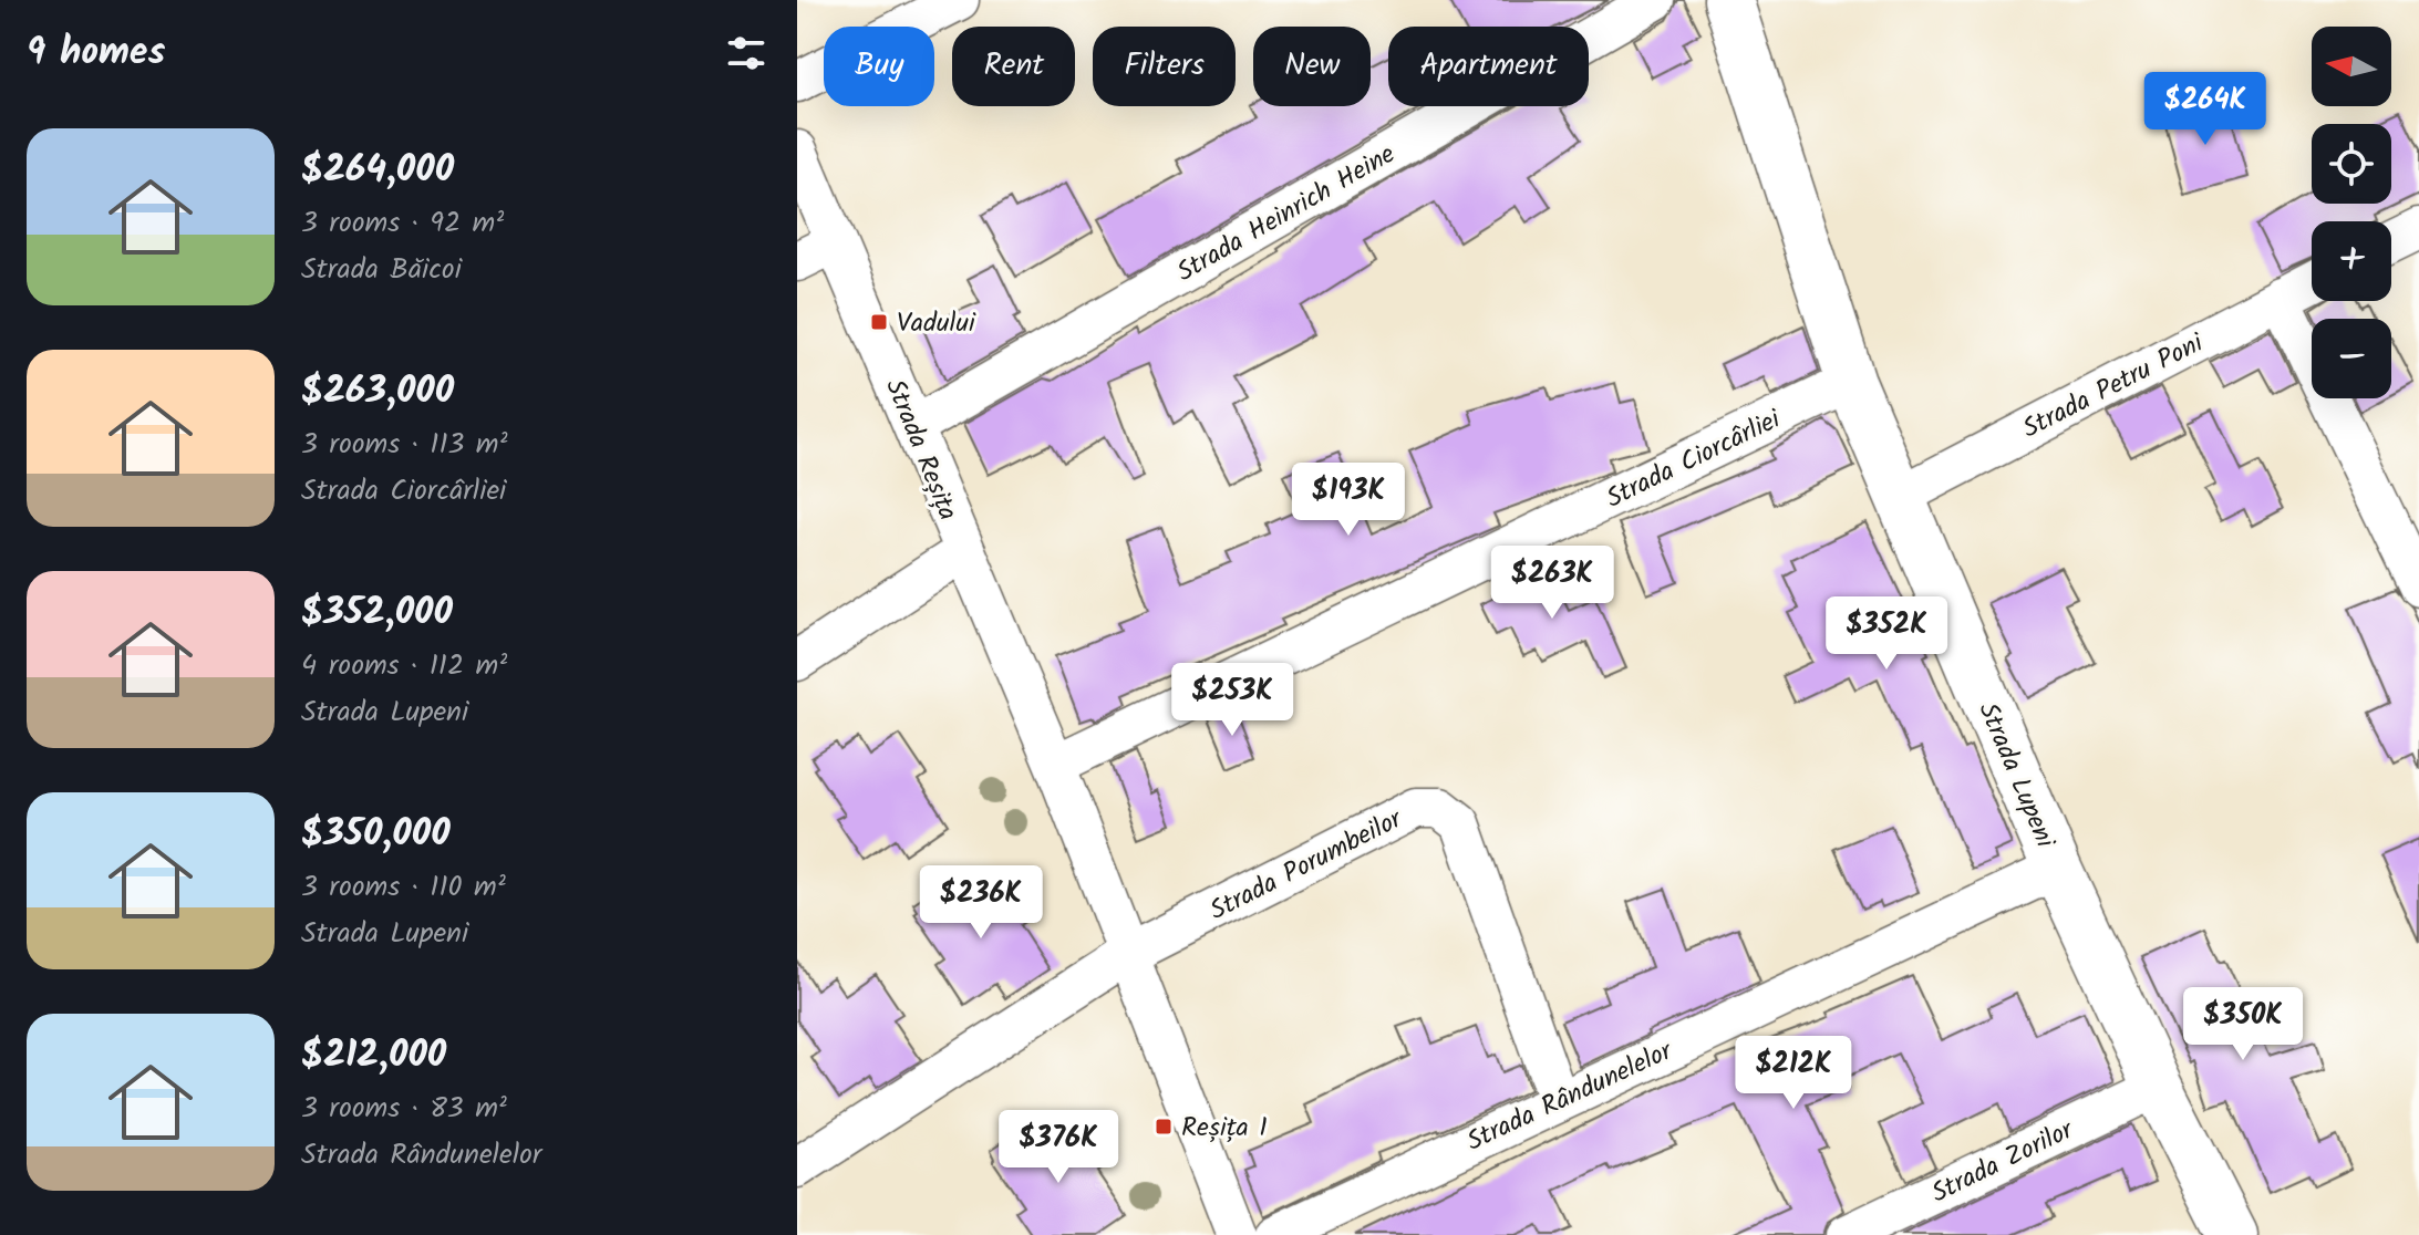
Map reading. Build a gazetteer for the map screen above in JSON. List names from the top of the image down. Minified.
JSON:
{"streets":{"street":["Strada Heinrich Heine","Strada Petru Poni","Strada Reșița","Strada Ciorcârliei","Strada Lupeni","Strada Porumbeilor","Strada Rândunelelor","Strada Zorilor"]},"crossings":[["Strada Heinrich Heine","Strada Reșița"],["Strada Petru Poni","Strada Lupeni"],["Strada Reșița","Strada Ciorcârliei"],["Strada Reșița","Strada Porumbeilor"],["Strada Ciorcârliei","Strada Lupeni"],["Strada Lupeni","Strada Rândunelelor"],["Strada Lupeni","Strada Zorilor"],["Strada Porumbeilor","Strada Rândunelelor"]],"places":{"transit":["Vadului","Reșița 1"]},"north":"left","page":{"heading":"9 homes","map_buttons":["+","−"],"chip":["Buy","Rent","Filters","New","Apartment"],"price":["$264K","$193K","$263K","$352K","$253K","$236K","$350K","$212K","$376K"],"list":[{"name":"$264,000","note":"3 rooms · 92 m² · Strada Băicoi"},{"name":"$263,000","note":"3 rooms · 113 m² · Strada Ciorcârliei"},{"name":"$352,000","note":"4 rooms · 112 m² · Strada Lupeni"},{"name":"$350,000","note":"3 rooms · 110 m² · Strada Lupeni"},{"name":"$212,000","note":"3 rooms · 83 m² · Strada Rândunelelor"}]}}
